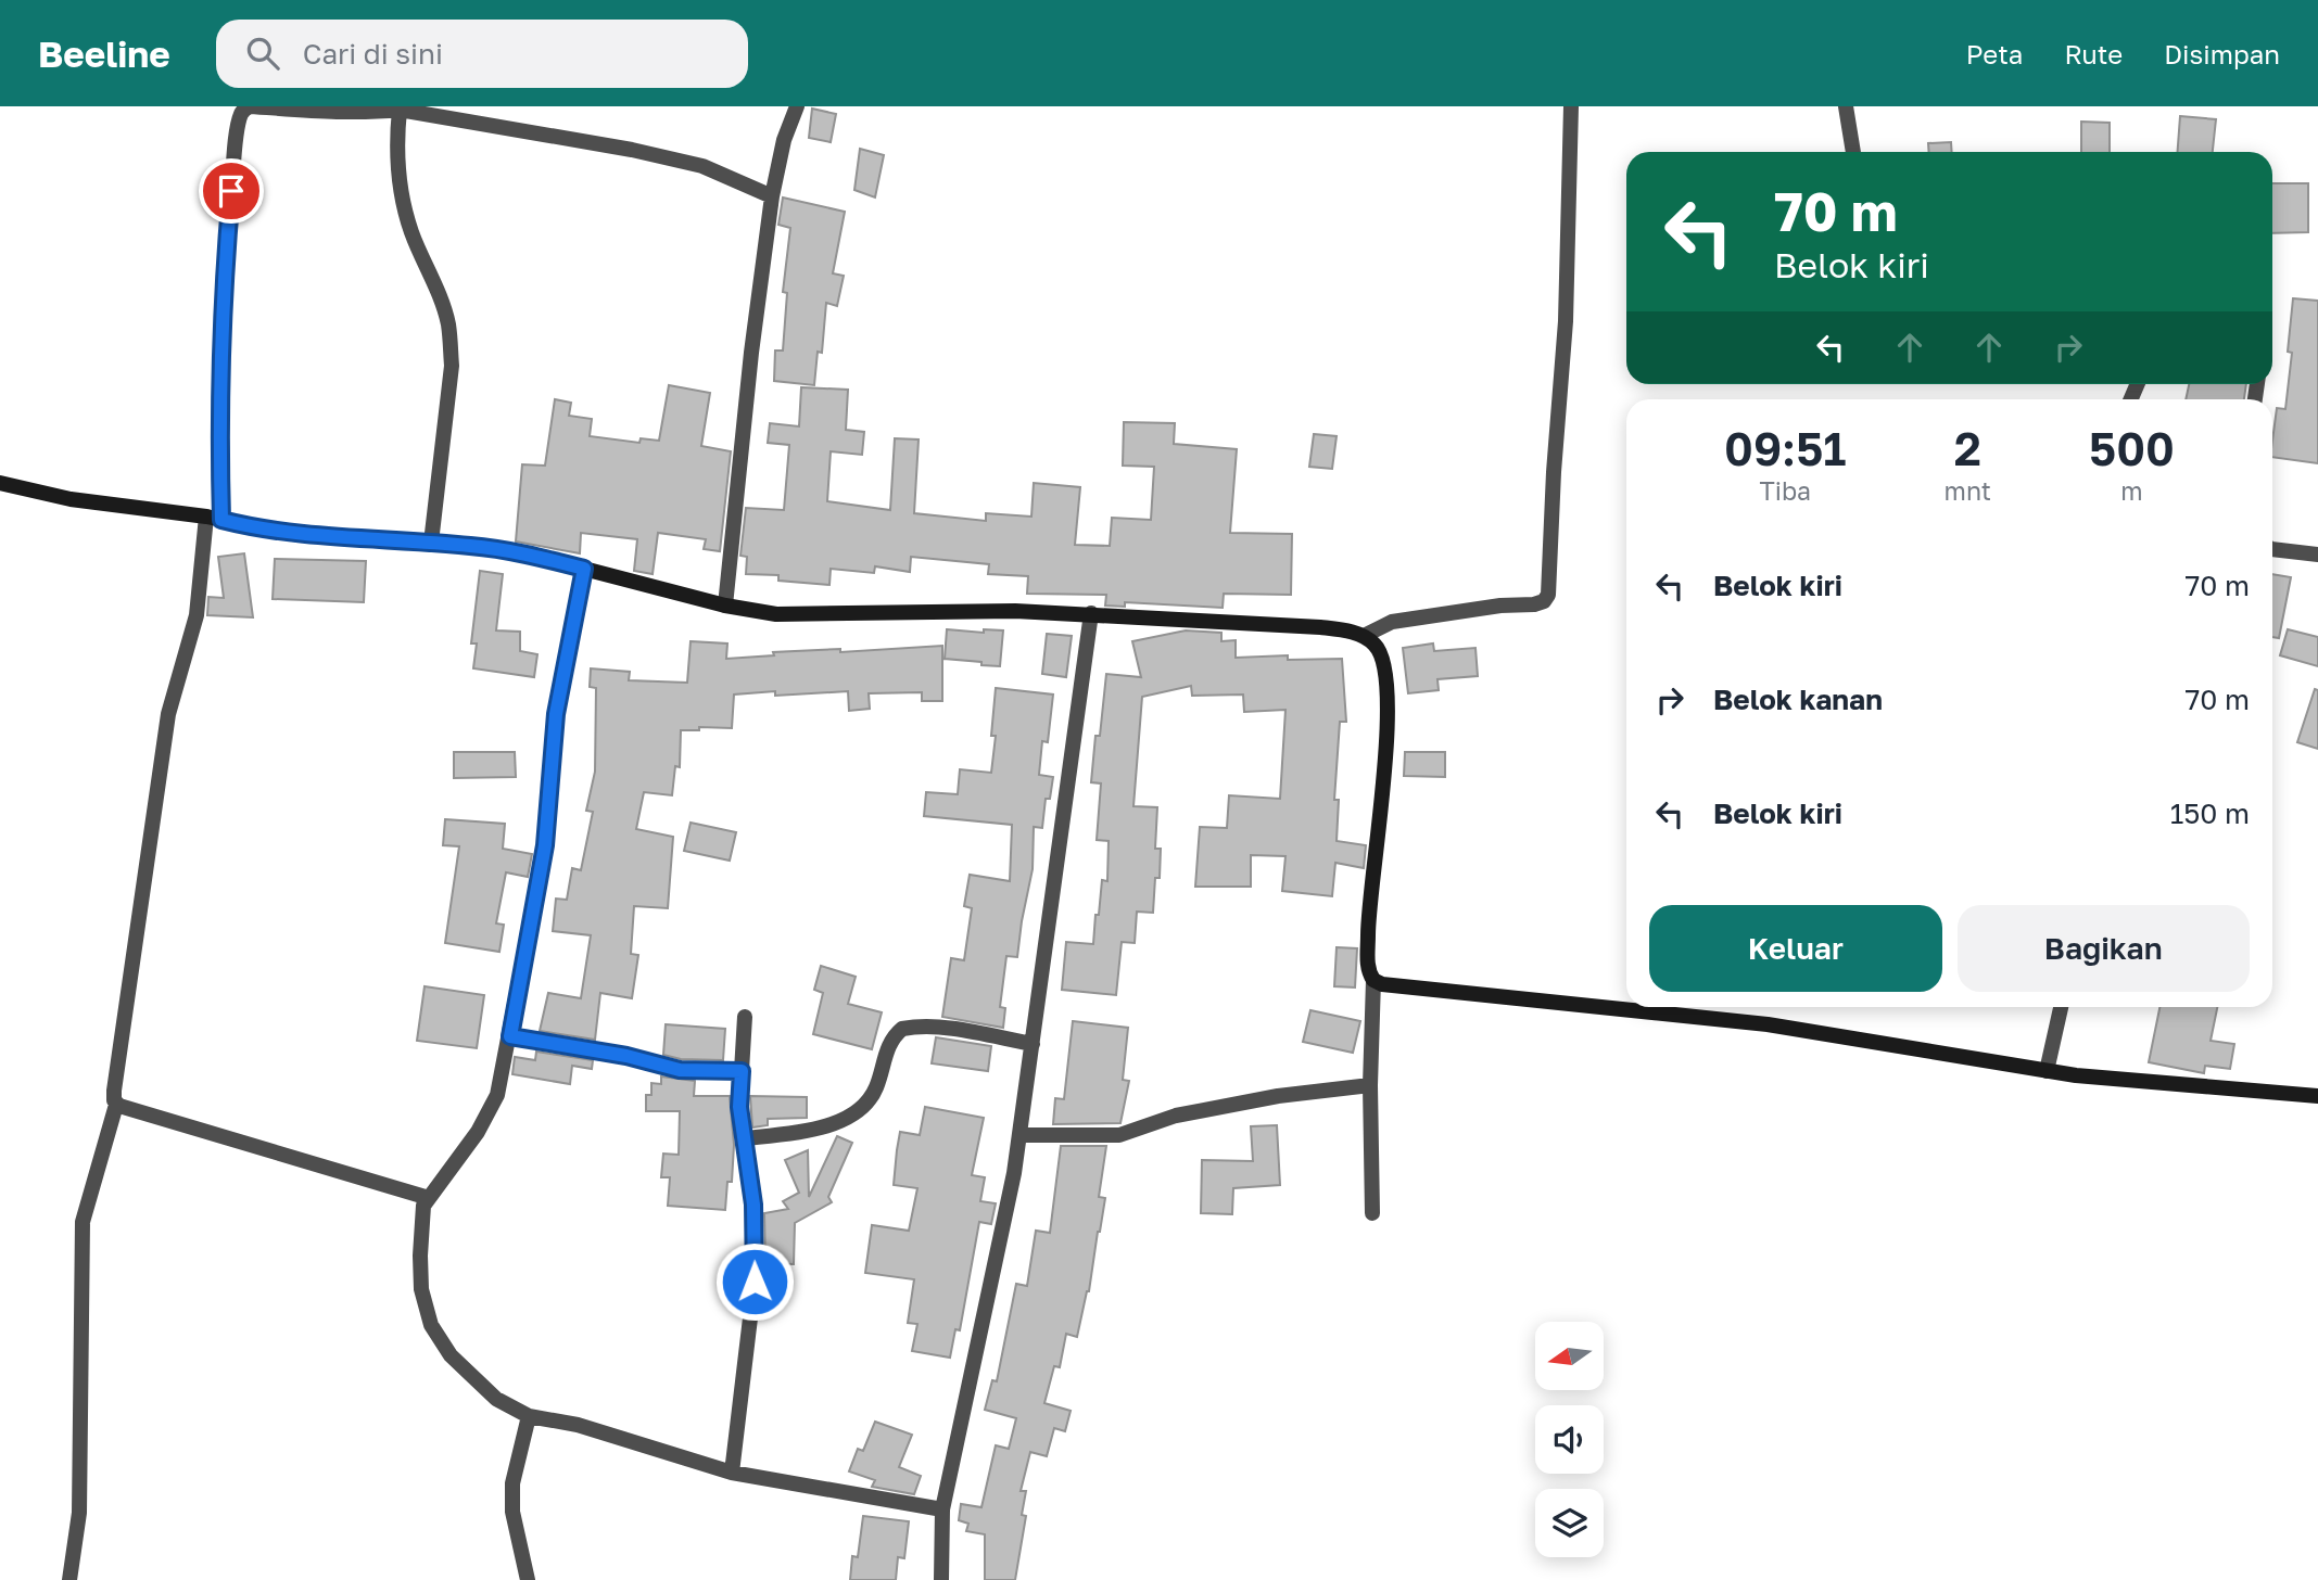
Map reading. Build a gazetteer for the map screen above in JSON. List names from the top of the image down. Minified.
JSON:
{"north":"left","page":{"header":"Beeline","search":"Cari di sini","nav":["Peta","Rute","Disimpan"],"turn":["70 m","Belok kiri"],"eta":["09:51","Tiba","2","mnt","500","m"],"list":[{"name":"Belok kiri","value":"70 m"},{"name":"Belok kanan","value":"70 m"},{"name":"Belok kiri","value":"150 m"}],"buttons":["Keluar","Bagikan"]}}
